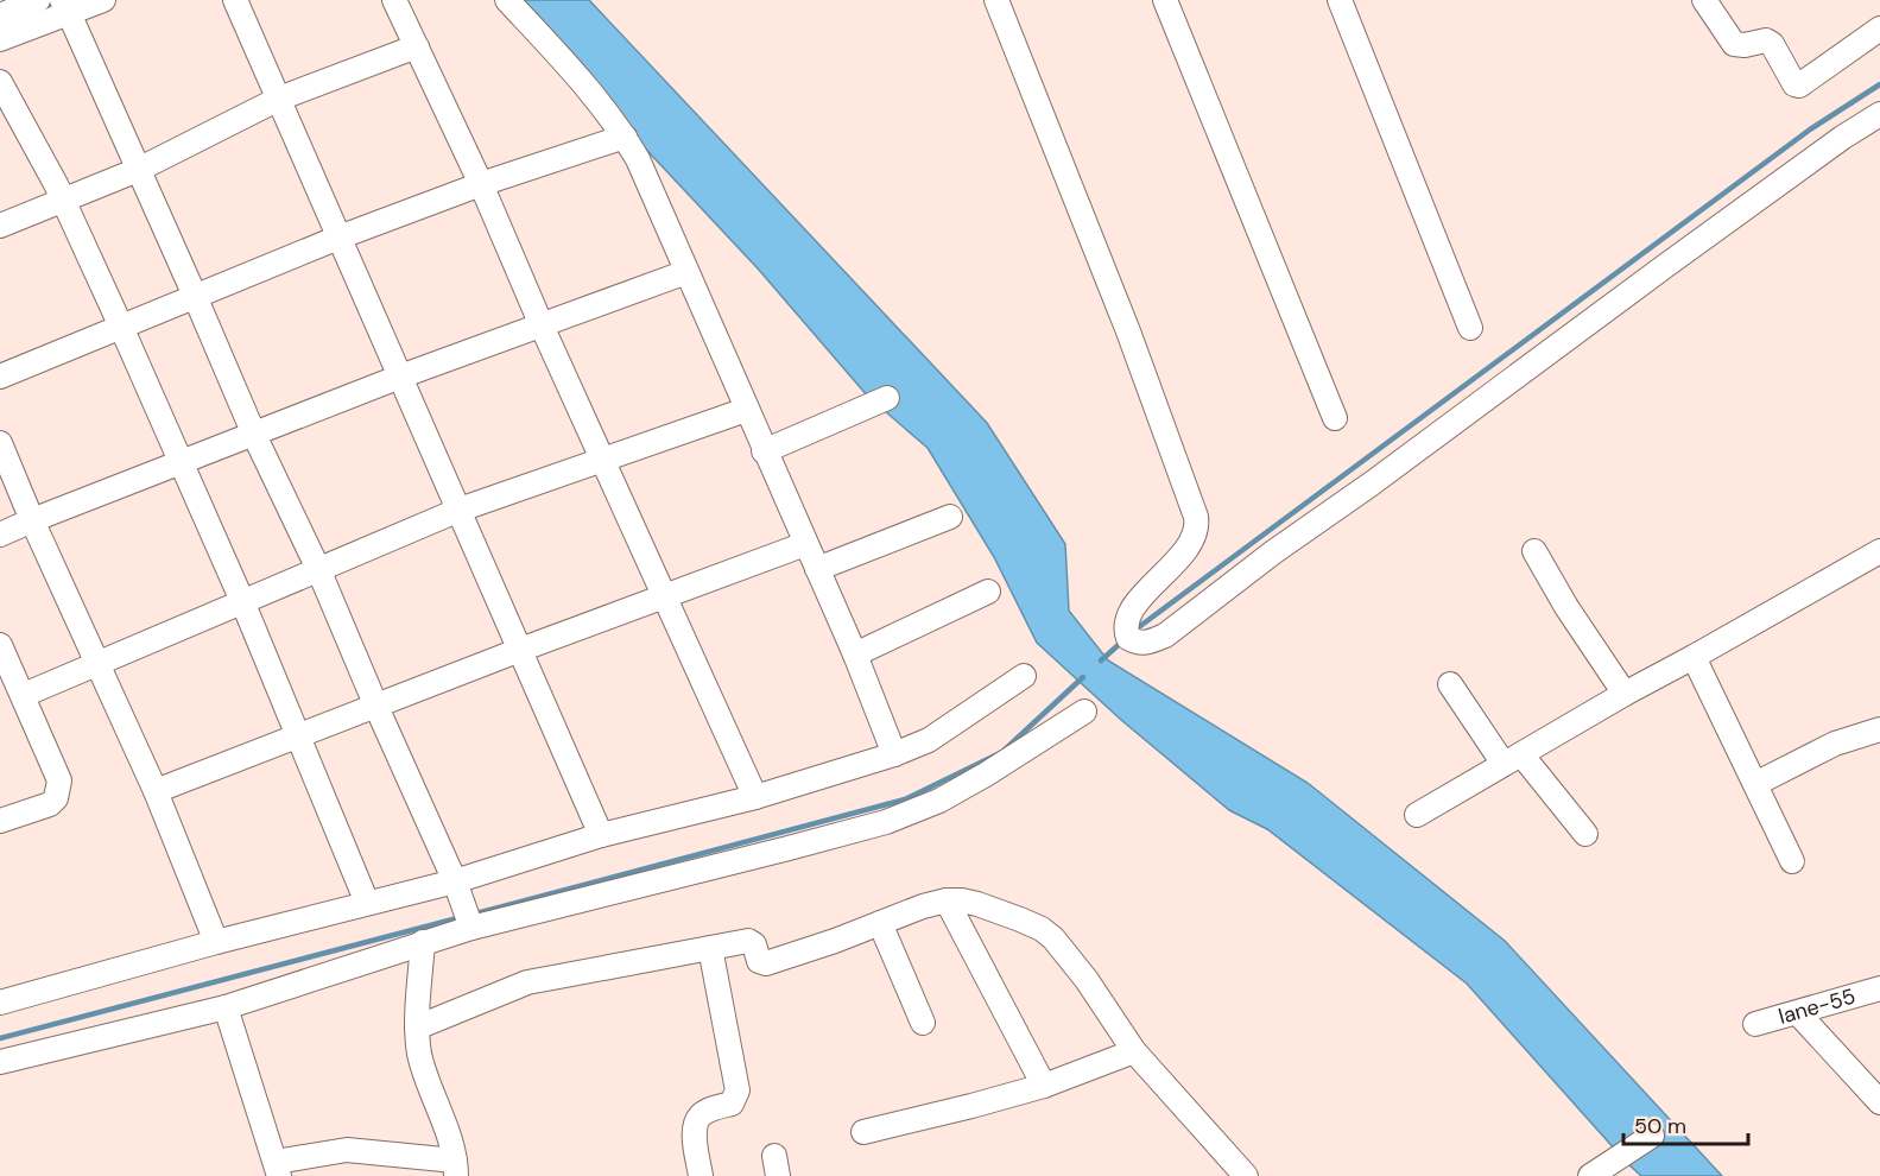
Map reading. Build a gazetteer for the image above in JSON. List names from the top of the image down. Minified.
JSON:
{"streets":{"street":["lane-55"]},"scale_bar":"50 m"}
